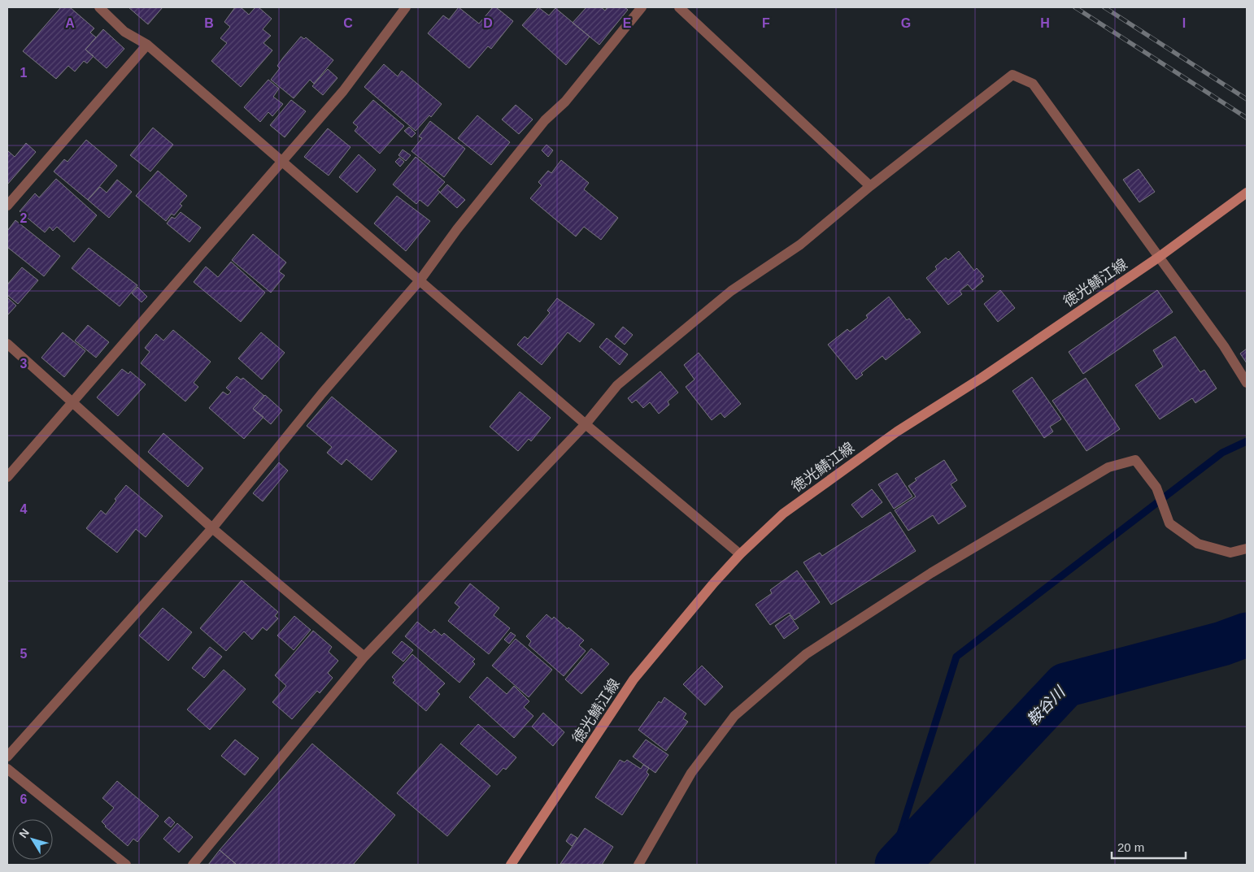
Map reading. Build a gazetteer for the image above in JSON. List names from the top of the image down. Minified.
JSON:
{"streets":{"main road":["徳光鯖江線"]},"water":["鞍谷川"],"scale_bar":"20 m","north":"top left","grid":{"columns":["A","B","C","D","E","F","G","H","I"],"rows":["1","2","3","4","5","6"]}}
